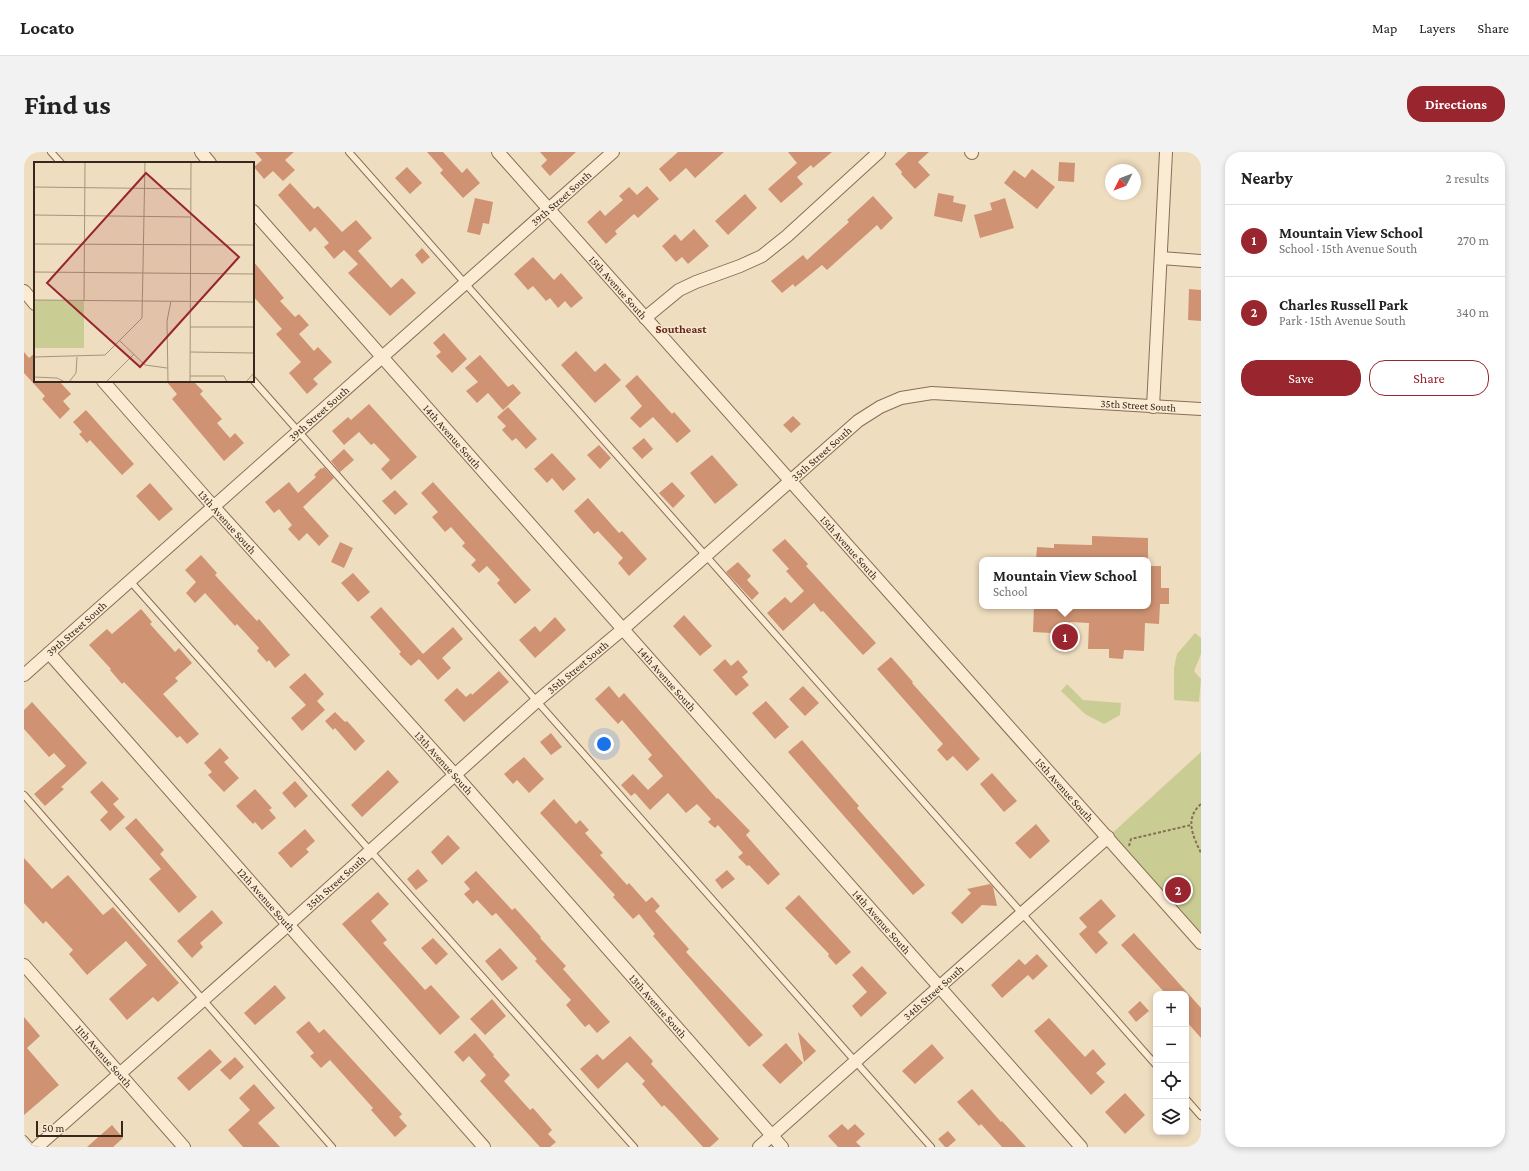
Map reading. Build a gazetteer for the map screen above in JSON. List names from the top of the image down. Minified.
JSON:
{"streets":{"street":["39th Street South","15th Avenue South","35th Street South","14th Avenue South","13th Avenue South","12th Avenue South","34th Street South","11th Avenue South"]},"crossings":[["39th Street South","15th Avenue South"],["39th Street South","14th Avenue South"],["39th Street South","13th Avenue South"],["39th Street South","12th Avenue South"],["15th Avenue South","35th Street South"],["15th Avenue South","34th Street South"],["35th Street South","14th Avenue South"],["35th Street South","13th Avenue South"],["35th Street South","12th Avenue South"],["35th Street South","11th Avenue South"],["14th Avenue South","34th Street South"],["13th Avenue South","34th Street South"]],"districts":["Southeast"],"scale_bar":"50 m","north":"bottom left","page":{"header":"Locato","nav":["Map","Layers","Share"],"buttons":["Directions",["Save","Share"]],"title":"Find us","heading":["Nearby","2 results"],"list":[{"mark":"1","name":"Mountain View School","note":"School · 15th Avenue South","value":"270 m"},{"mark":"2","name":"Charles Russell Park","note":"Park · 15th Avenue South","value":"340 m"}],"popup":["Mountain View School","School"],"pins":["1","2"],"map_buttons":["+","−"],"scale":"50 m"}}
